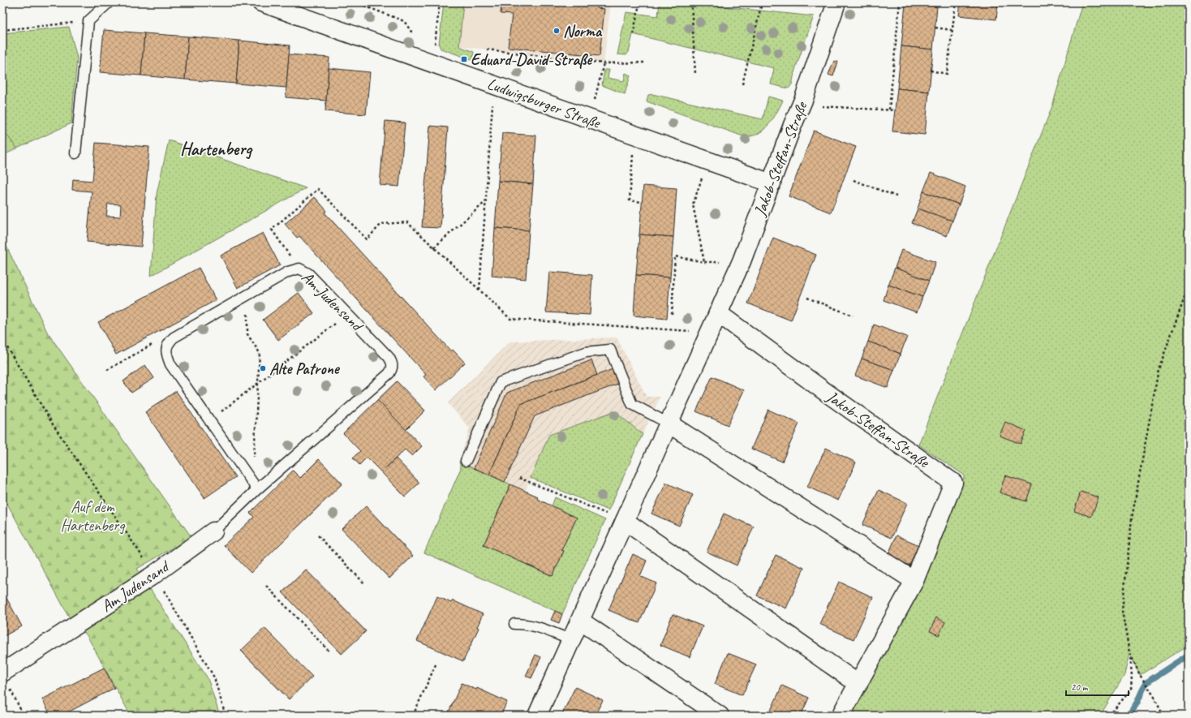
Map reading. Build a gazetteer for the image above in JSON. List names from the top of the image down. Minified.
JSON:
{"streets":{"street":["Ludwigsburger Straße","Jakob-Steffan-Straße","Am Judensand"]},"crossings":[["Ludwigsburger Straße","Jakob-Steffan-Straße"]],"districts":["Hartenberg"],"parks":["Auf dem Hartenberg"],"places":{"other":["Norma","Alte Patrone"],"transit":["Eduard-David-Straße"]},"scale_bar":"20 m"}
